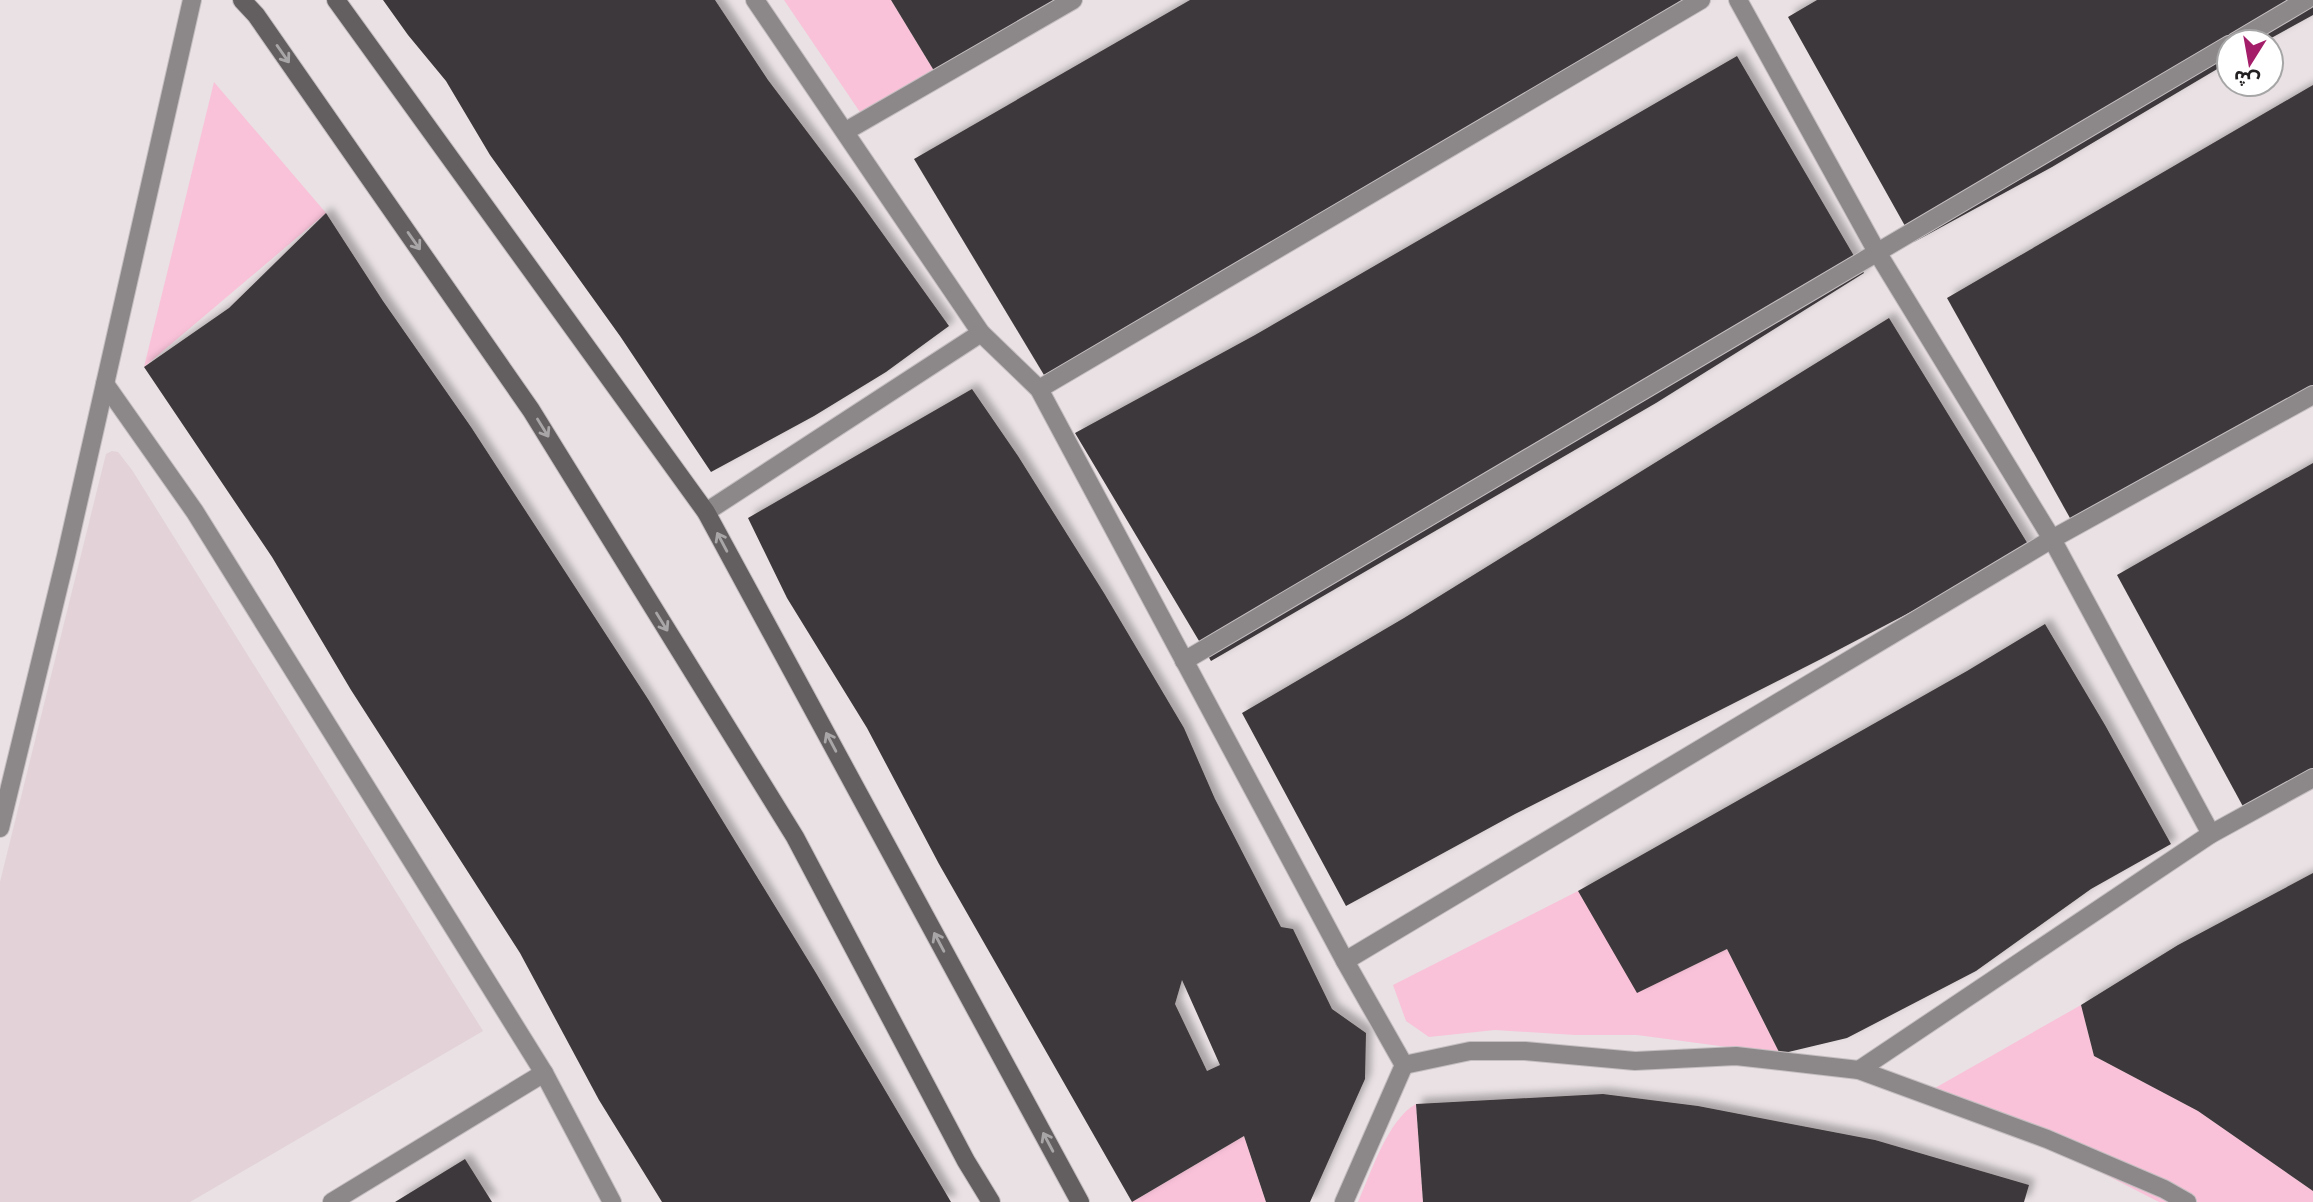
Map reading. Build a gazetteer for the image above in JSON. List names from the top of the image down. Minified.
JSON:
{"north":"bottom"}
